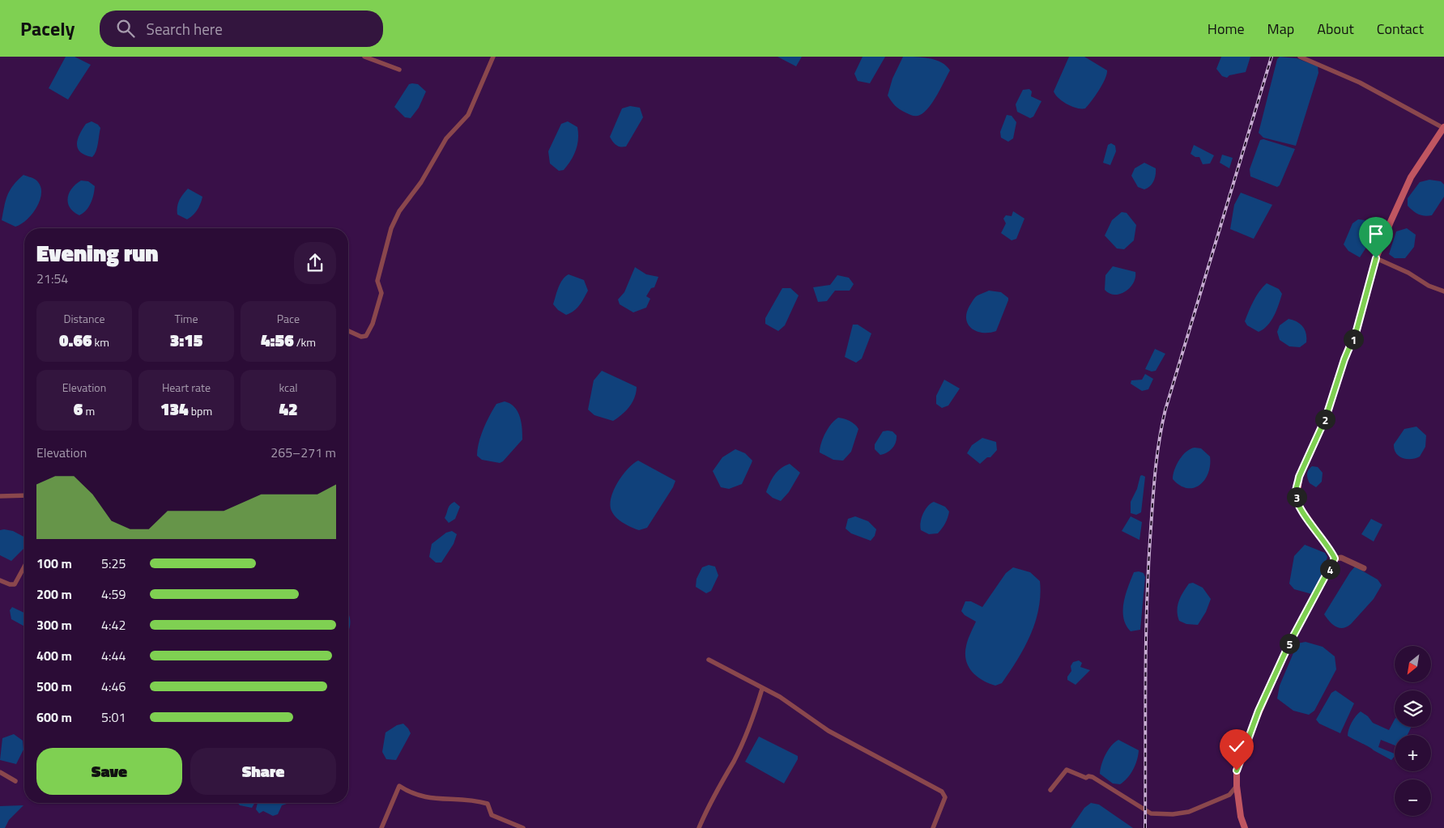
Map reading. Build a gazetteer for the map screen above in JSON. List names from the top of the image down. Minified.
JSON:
{"north":"bottom left","page":{"header":"Pacely","search":"Search here","nav":["Home","Map","About","Contact"],"heading":["Evening run","21:54"],"stats":[["Distance","0.66 km"],["Time","3:15"],["Pace","4:56 /km"],["Elevation","6 m"],["Heart rate","134 bpm"],["kcal","42"]],"pins":["1","2","3","4","5"],"chart":["Elevation","265–271 m"],"list":[{"name":"100 m","note":"5:25"},{"name":"200 m","note":"4:59"},{"name":"300 m","note":"4:42"},{"name":"400 m","note":"4:44"},{"name":"500 m","note":"4:46"},{"name":"600 m","note":"5:01"}],"map_buttons":["+","−"],"buttons":["Save","Share"]}}
